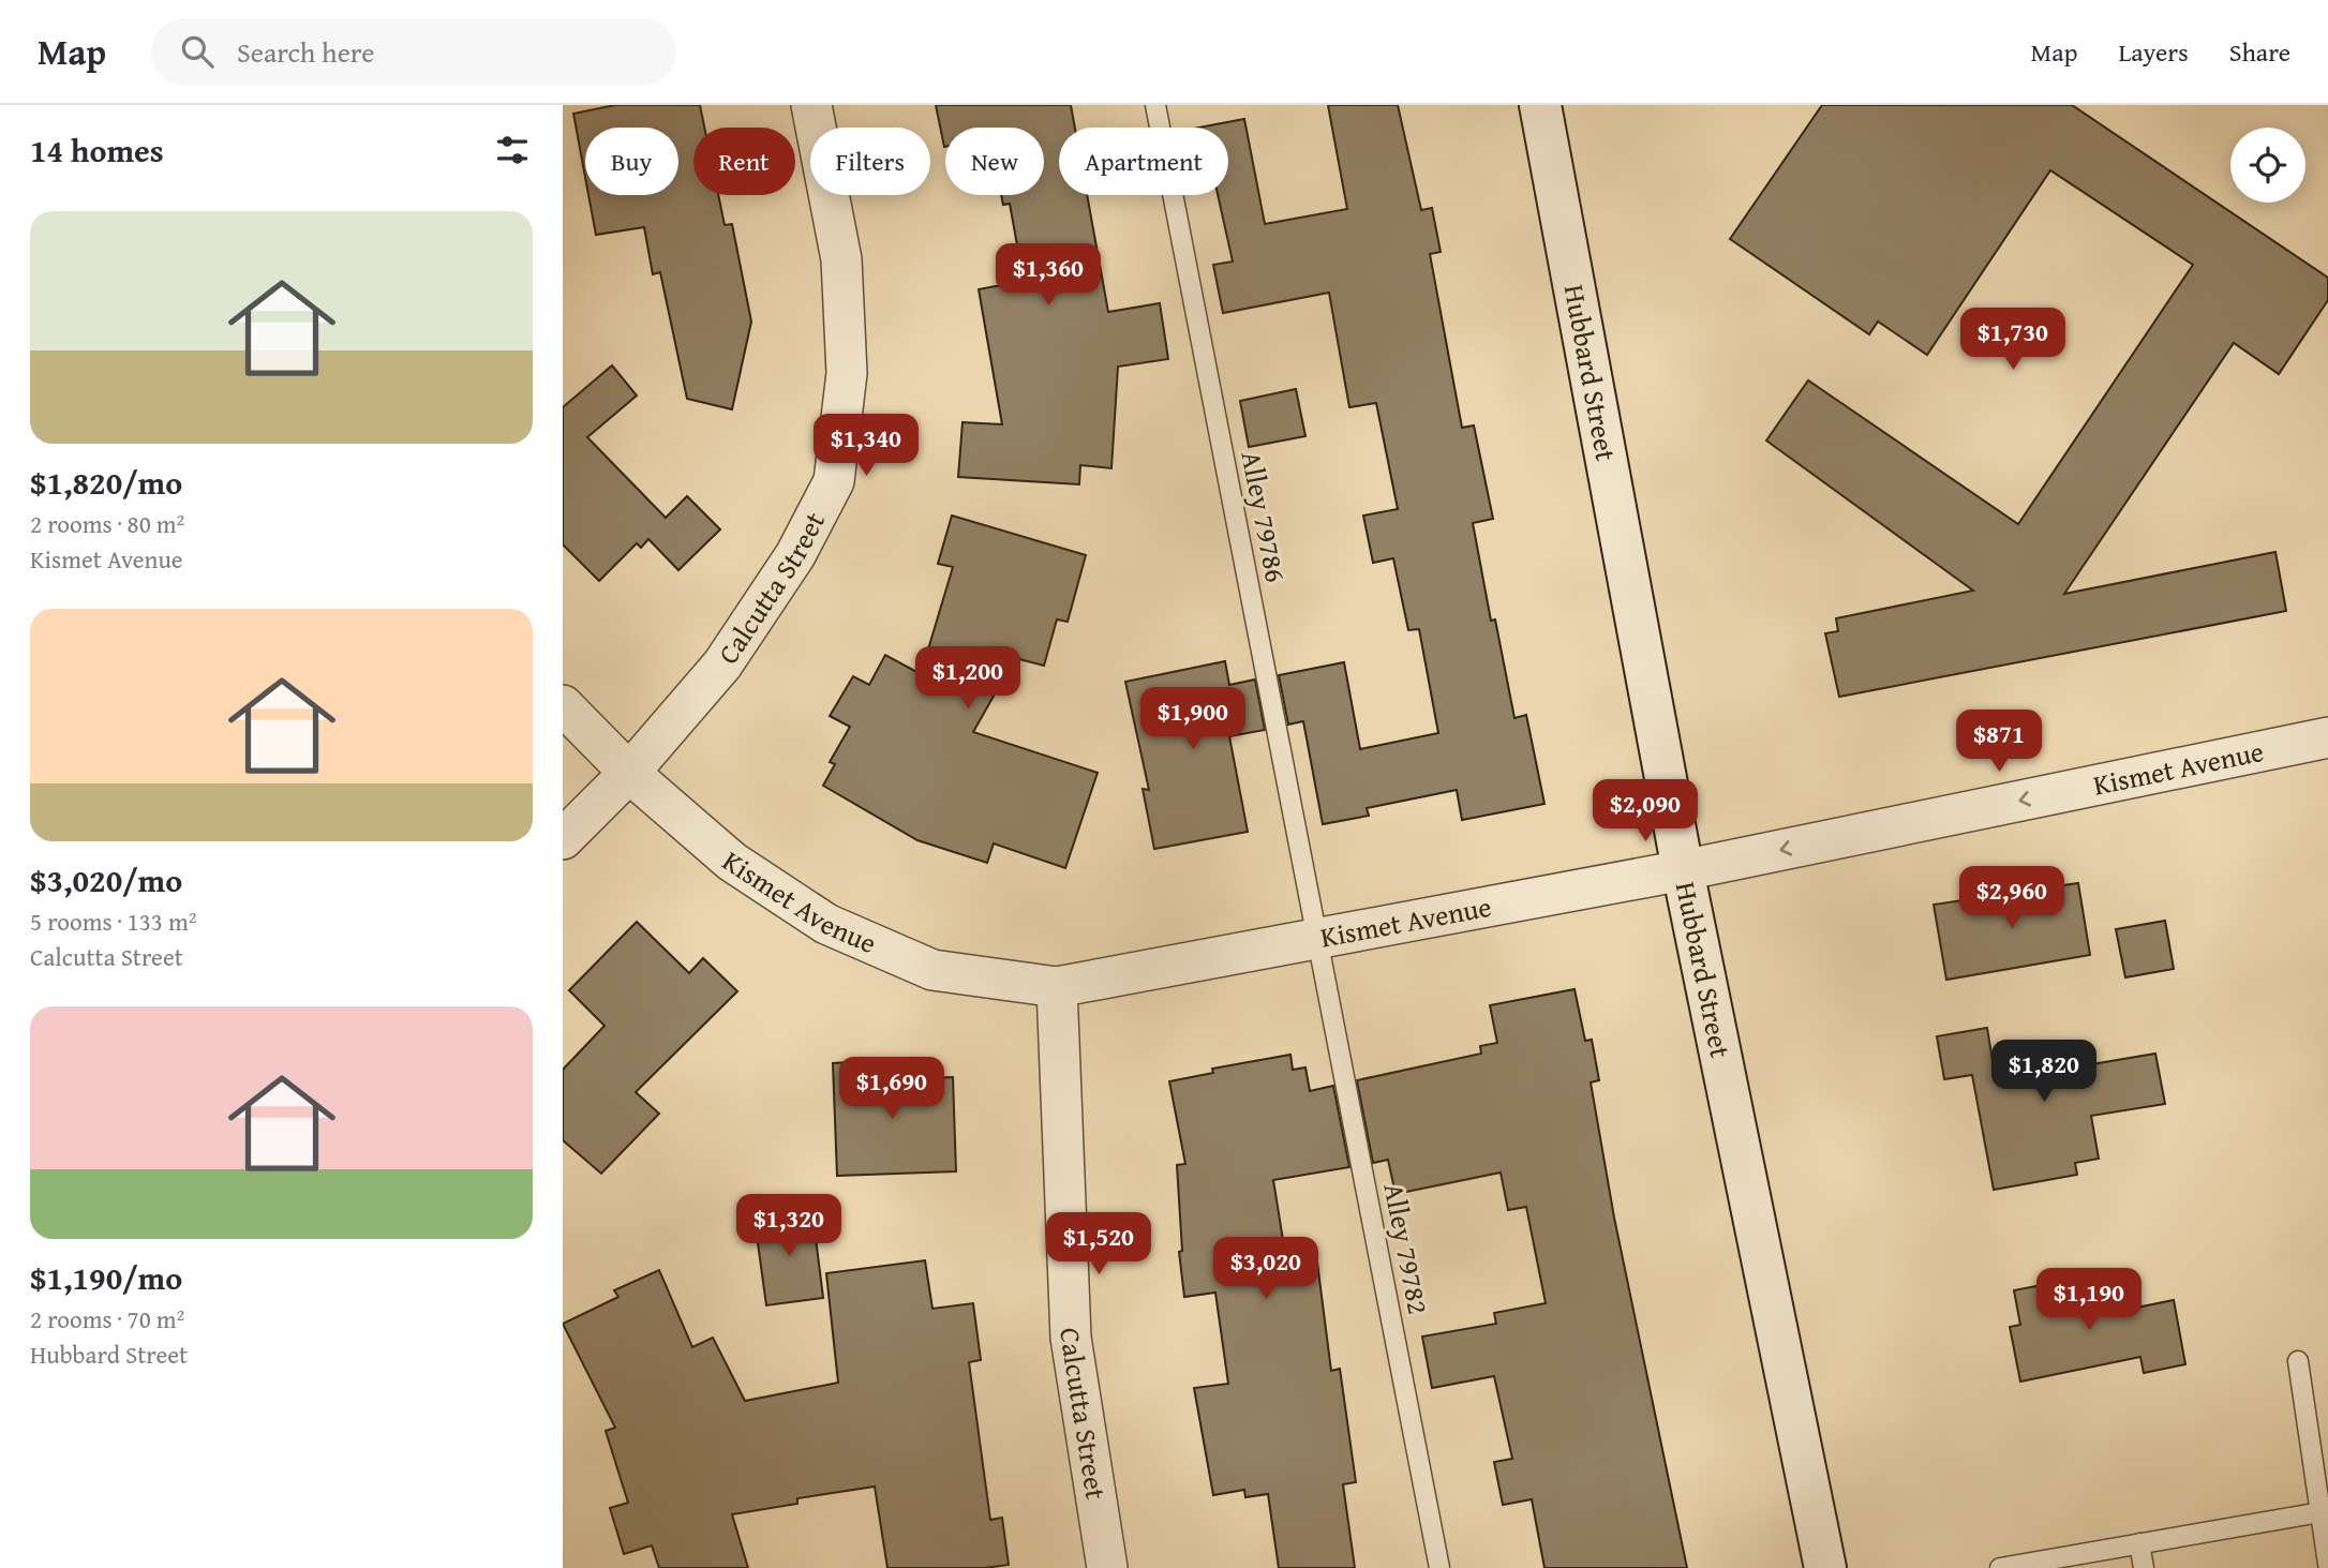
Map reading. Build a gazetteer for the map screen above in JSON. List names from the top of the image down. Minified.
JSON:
{"streets":{"main road":["Hubbard Street"],"street":["Calcutta Street","Kismet Avenue"],"lane":["Alley 79786","Alley 79782"]},"crossings":[["Hubbard Street","Kismet Avenue"],["Alley 79786","Kismet Avenue"],["Alley 79786","Alley 79782"],["Calcutta Street","Kismet Avenue"],["Kismet Avenue","Alley 79782"]],"one_way":["Kismet Avenue"],"page":{"header":"Map","search":"Search here","nav":["Map","Layers","Share"],"heading":"14 homes","chip":["Buy","Rent","Filters","New","Apartment"],"list":[{"name":"$1,820/mo","note":"2 rooms · 80 m² · Kismet Avenue"},{"name":"$3,020/mo","note":"5 rooms · 133 m² · Calcutta Street"},{"name":"$1,190/mo","note":"2 rooms · 70 m² · Hubbard Street"}],"price":["$1,360","$1,730","$1,340","$1,200","$1,900","$871","$2,090","$2,960","$1,820","$1,690","$1,320","$1,520","$3,020","$1,190"]}}
